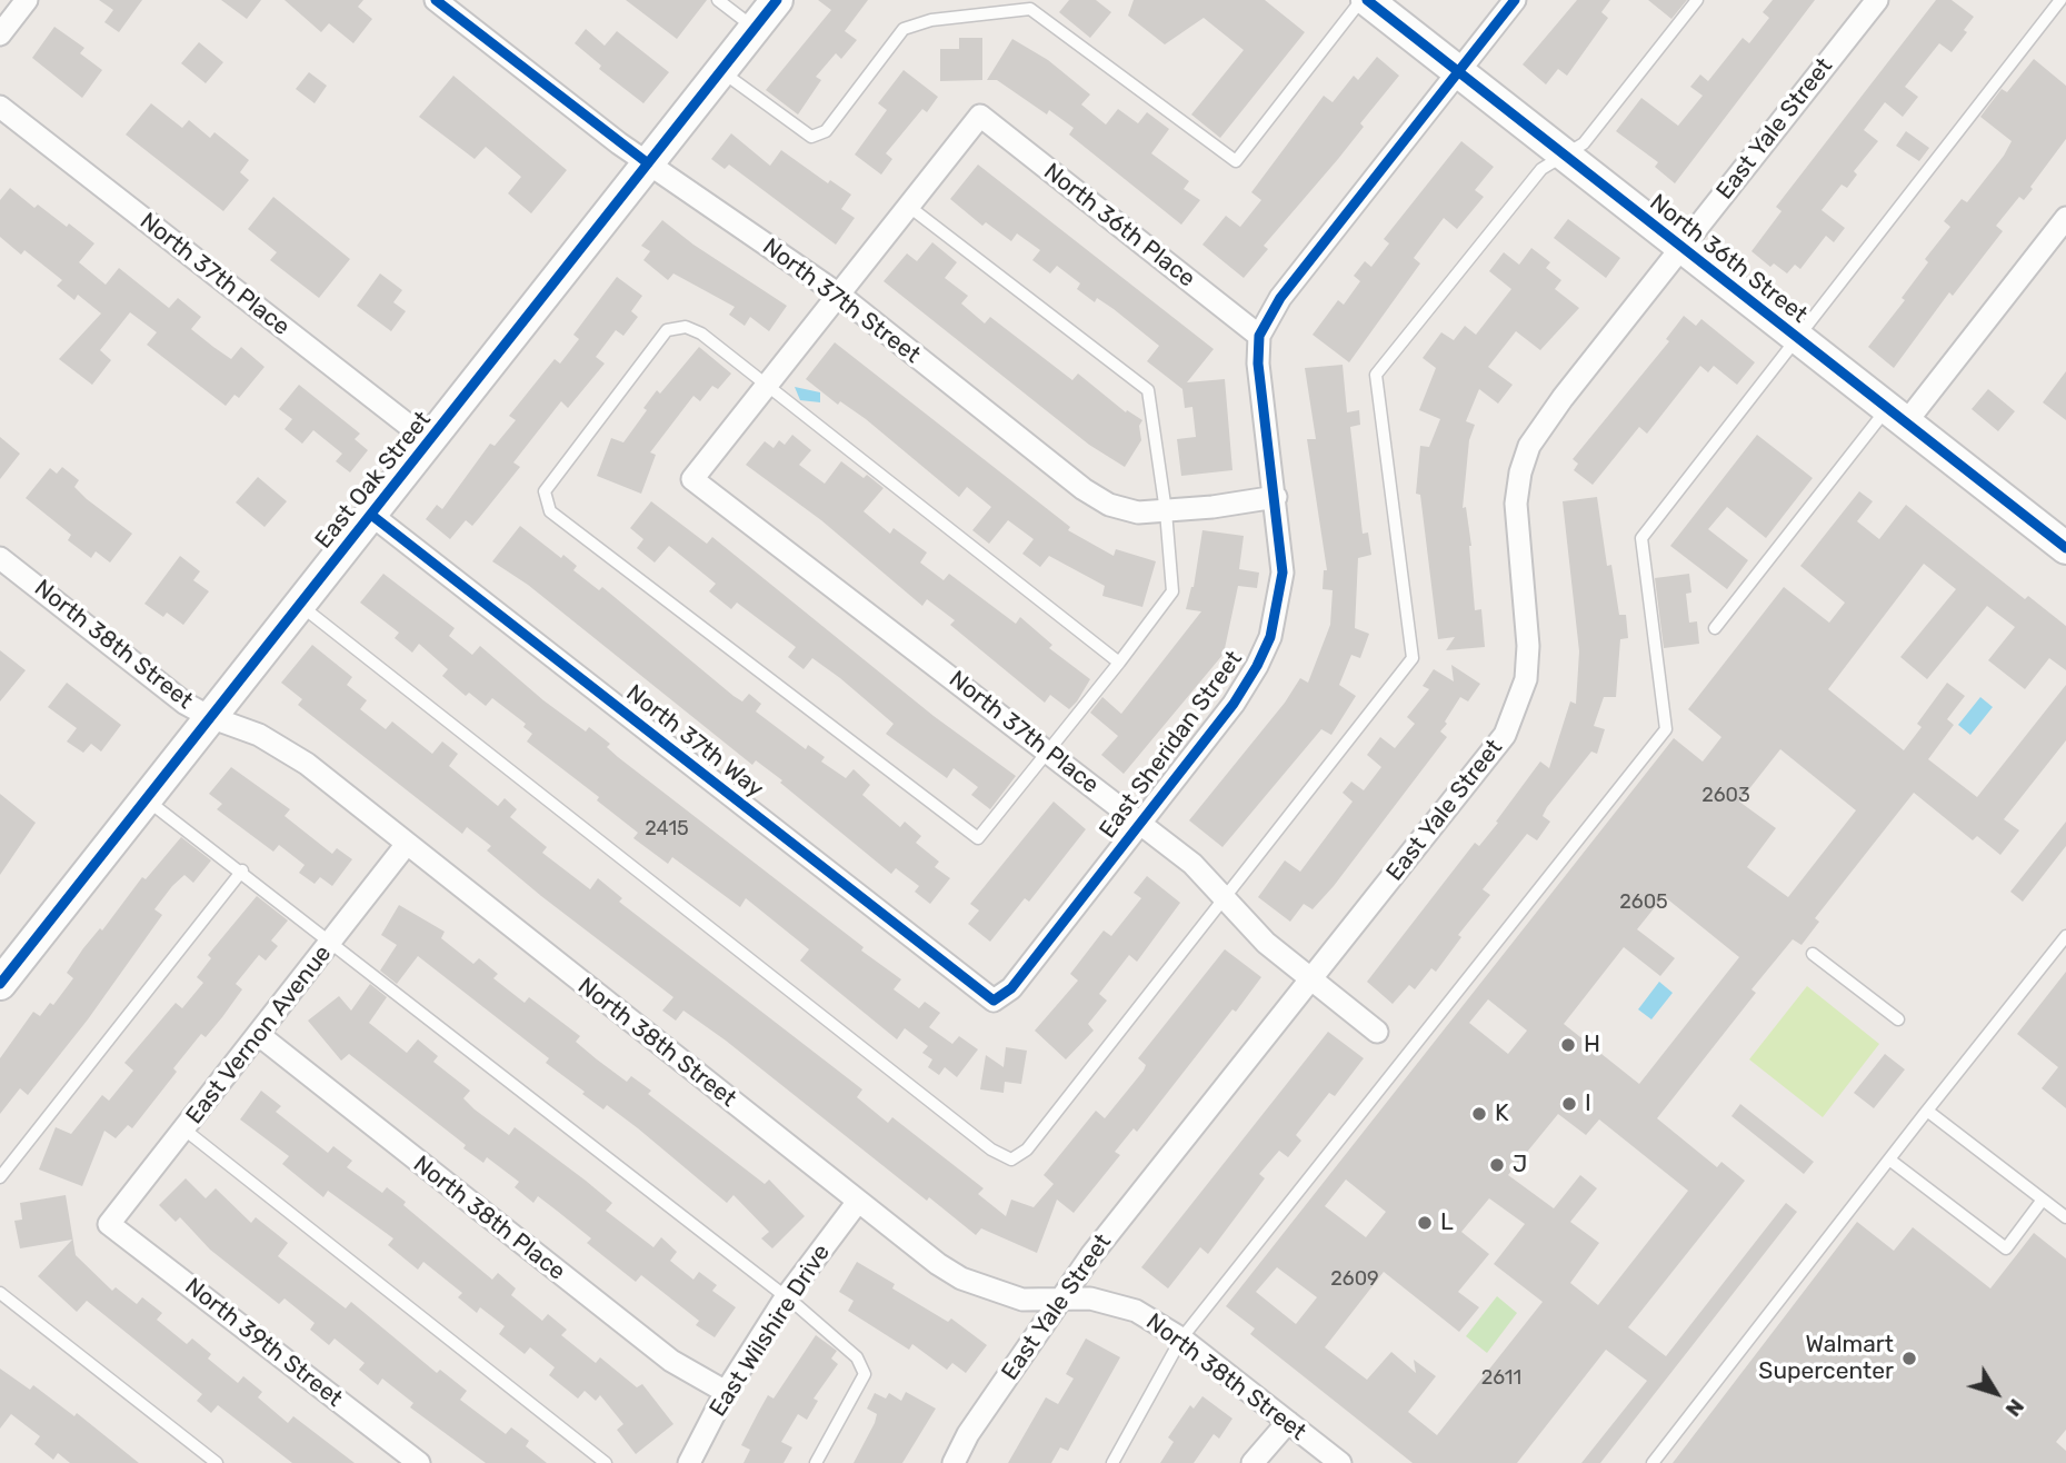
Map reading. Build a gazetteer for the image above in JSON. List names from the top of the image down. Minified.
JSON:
{"streets":{"street":["East Yale Street","North 36th Place","North 36th Street","North 37th Place","North 37th Street","East Oak Street","North 38th Street","North 37th Way","East Sheridan Street","East Vernon Avenue","North 38th Place","East Wilshire Drive","North 39th Street"]},"crossings":[["East Yale Street","North 36th Street"],["East Yale Street","North 37th Place"],["East Yale Street","North 38th Street"],["North 36th Place","East Sheridan Street"],["North 36th Street","East Sheridan Street"],["North 37th Place","East Oak Street"],["North 37th Place","East Sheridan Street"],["North 37th Street","East Oak Street"],["North 37th Street","East Sheridan Street"],["East Oak Street","North 38th Street"],["East Oak Street","North 37th Way"],["North 38th Street","East Vernon Avenue"],["North 38th Street","East Wilshire Drive"],["North 37th Way","East Sheridan Street"],["East Vernon Avenue","North 38th Place"],["East Vernon Avenue","North 39th Street"],["North 38th Place","East Wilshire Drive"]],"places":["H","I","K","J","L","Walmart Supercenter"],"house_numbers":["2603","2415","2605","2609","2611"],"north":"bottom right"}
